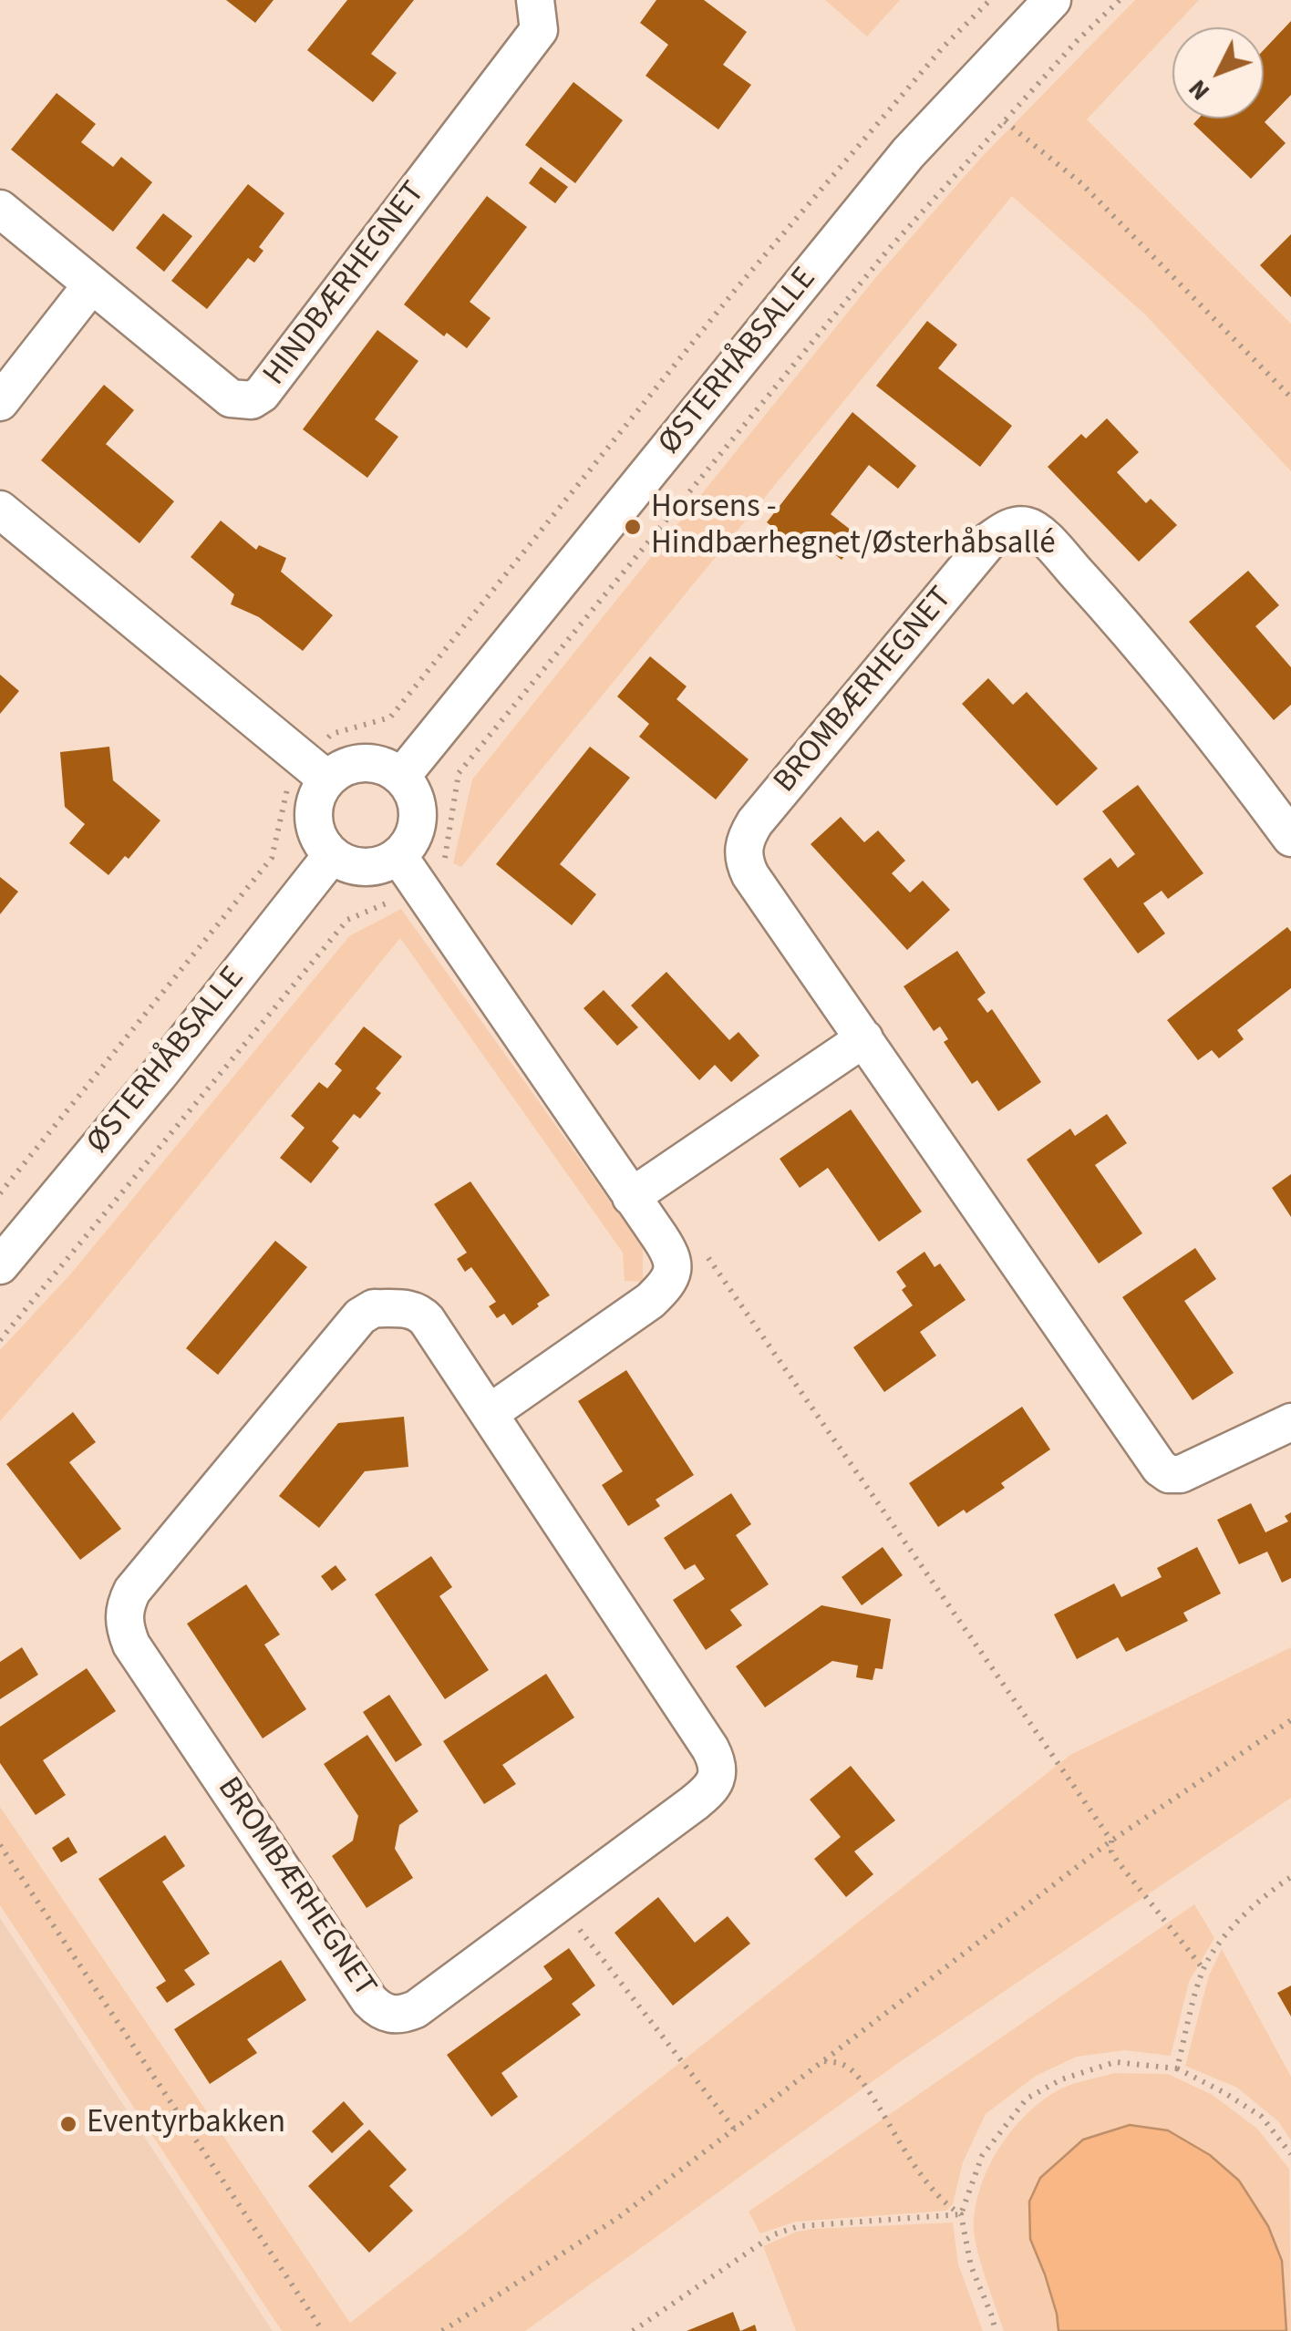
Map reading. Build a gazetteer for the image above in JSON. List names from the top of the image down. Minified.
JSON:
{"streets":{"street":["HINDBÆRHEGNET","ØSTERHÅBSALLE","BROMBÆRHEGNET"]},"places":["Horsens - Hindbærhegnet/Østerhåbsallé","Eventyrbakken"],"north":"bottom left"}
